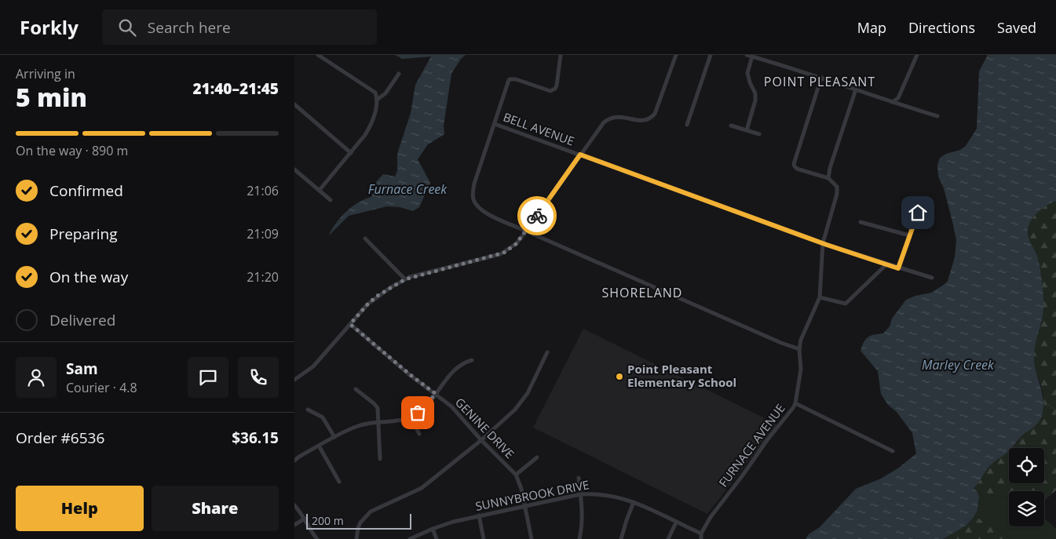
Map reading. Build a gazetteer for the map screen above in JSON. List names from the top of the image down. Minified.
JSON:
{"streets":{"street":["BELL AVENUE","GENINE DRIVE","FURNACE AVENUE","SUNNYBROOK DRIVE"]},"crossings":[["BELL AVENUE","FURNACE AVENUE"],["GENINE DRIVE","SUNNYBROOK DRIVE"],["FURNACE AVENUE","SUNNYBROOK DRIVE"]],"districts":["POINT PLEASANT","SHORELAND"],"water":["Furnace Creek","Marley Creek"],"places":["Point Pleasant Elementary School"],"scale_bar":"200 m","page":{"header":"Forkly","search":"Search here","nav":["Map","Directions","Saved"],"heading":["5 min","Arriving in","21:40–21:45"],"panel":["Sam","Courier · 4.8","Order #6536","$36.15"],"bar":"On the way · 890 m","list":[["Confirmed","21:06"],["Preparing","21:09"],["On the way","21:20"],"Delivered"],"buttons":["Help","Share"],"scale":"200 m"}}
